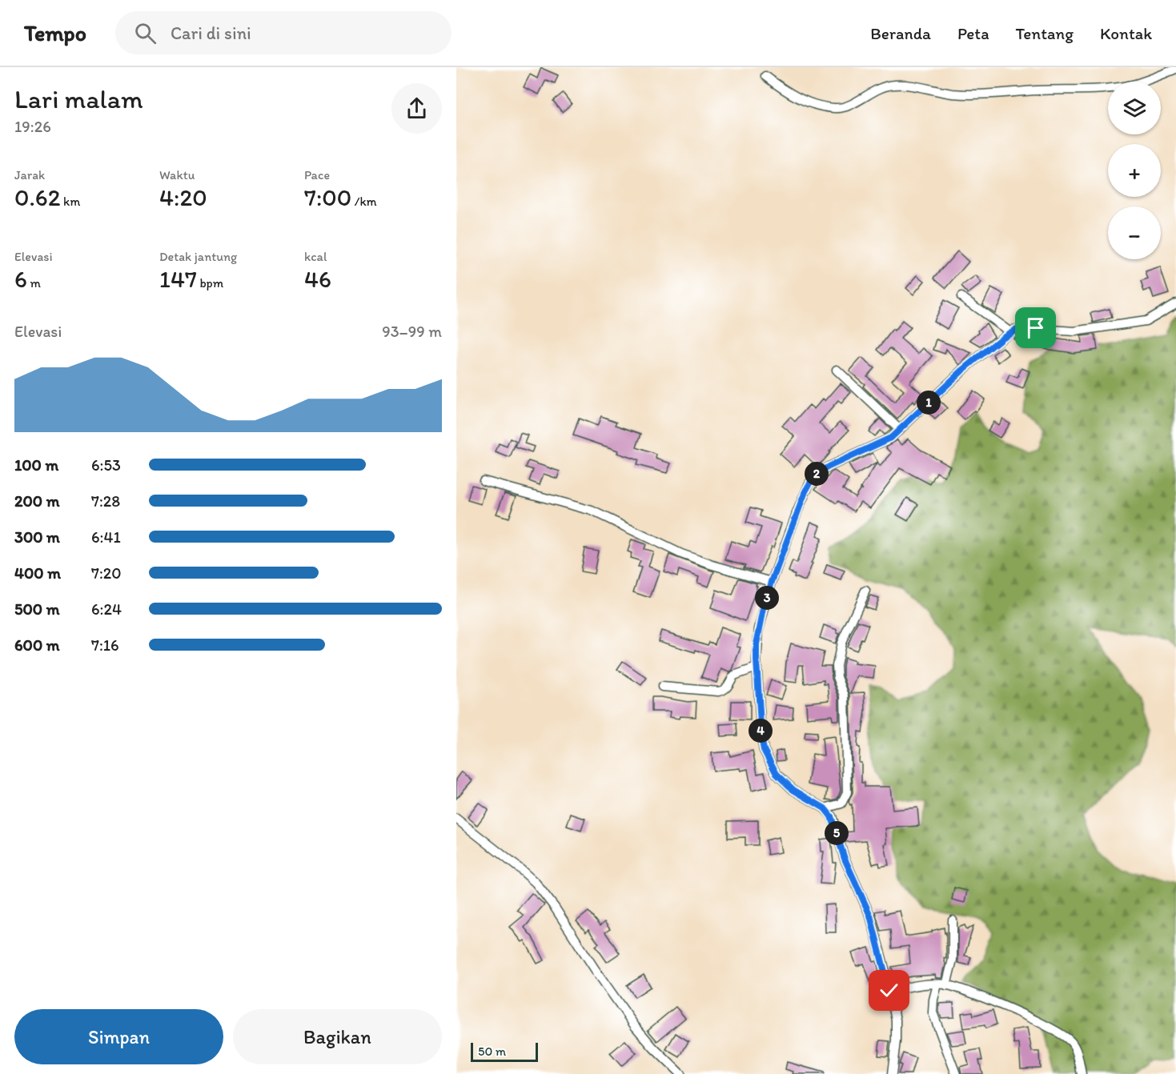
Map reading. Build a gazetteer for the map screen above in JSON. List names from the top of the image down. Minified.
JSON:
{"scale_bar":"50 m","page":{"header":"Tempo","search":"Cari di sini","nav":["Beranda","Peta","Tentang","Kontak"],"heading":["Lari malam","19:26"],"map_buttons":["+","−"],"stats":[["Jarak","0.62 km"],["Waktu","4:20"],["Pace","7:00 /km"],["Elevasi","6 m"],["Detak jantung","147 bpm"],["kcal","46"]],"chart":["Elevasi","93–99 m"],"pins":["1","2","3","4","5"],"list":[{"name":"100 m","note":"6:53"},{"name":"200 m","note":"7:28"},{"name":"300 m","note":"6:41"},{"name":"400 m","note":"7:20"},{"name":"500 m","note":"6:24"},{"name":"600 m","note":"7:16"}],"buttons":["Simpan","Bagikan"],"scale":"50 m"}}
